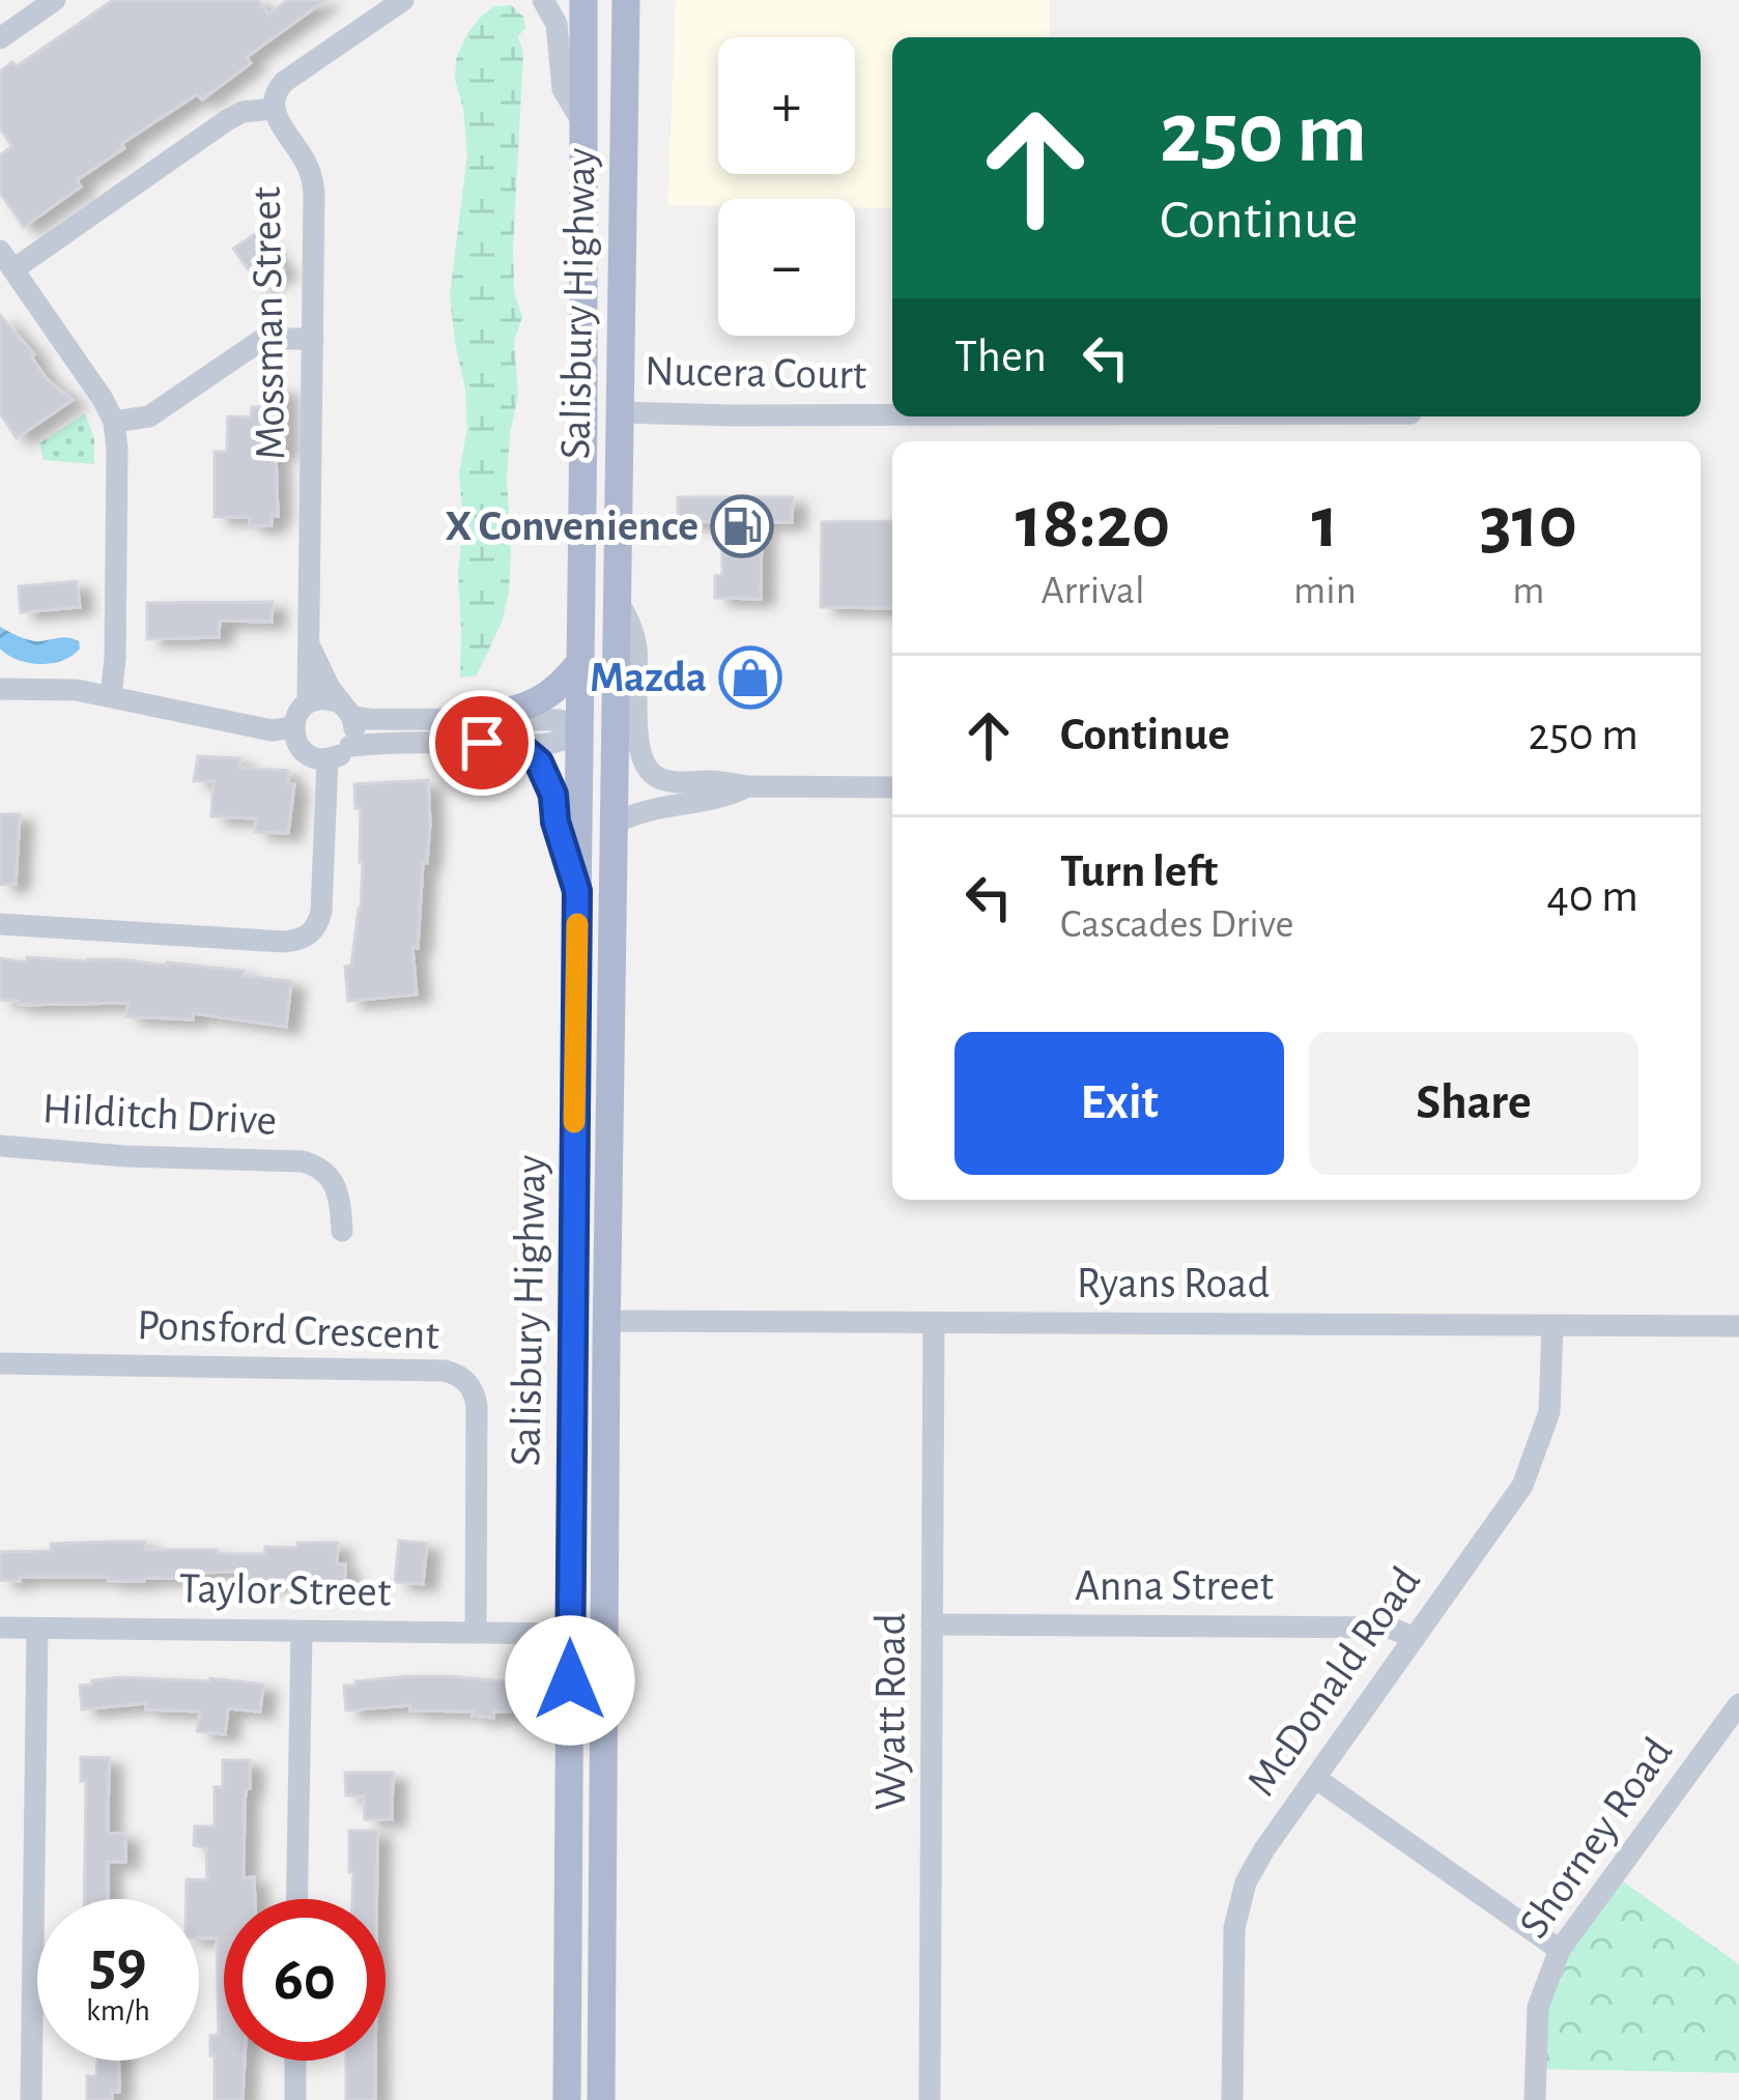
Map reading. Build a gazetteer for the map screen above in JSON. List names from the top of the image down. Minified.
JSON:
{"streets":{"main road":["Salisbury Highway"],"street":["Mossman Street","Nucera Court","Hilditch Drive","Ryans Road","Ponsford Crescent","Anna Street","Taylor Street","McDonald Road","Wyatt Road","Shorney Road"]},"crossings":[["Salisbury Highway","Nucera Court"],["Salisbury Highway","Ryans Road"],["Salisbury Highway","Taylor Street"],["Ryans Road","McDonald Road"],["Ryans Road","Wyatt Road"],["Ponsford Crescent","Taylor Street"],["Anna Street","McDonald Road"],["Anna Street","Wyatt Road"]],"places":{"fuel station":["X Convenience"],"shop":["Mazda"]},"page":{"map_buttons":["+","−"],"turn":["250 m","Continue"],"then":"Then","eta":["18:20","Arrival","1","min","310","m"],"list":[{"name":"Continue","value":"250 m"},{"name":"Turn left","note":"Cascades Drive","value":"40 m"}],"buttons":["Exit","Share"],"speed":"59 km/h","limit":"60"}}
